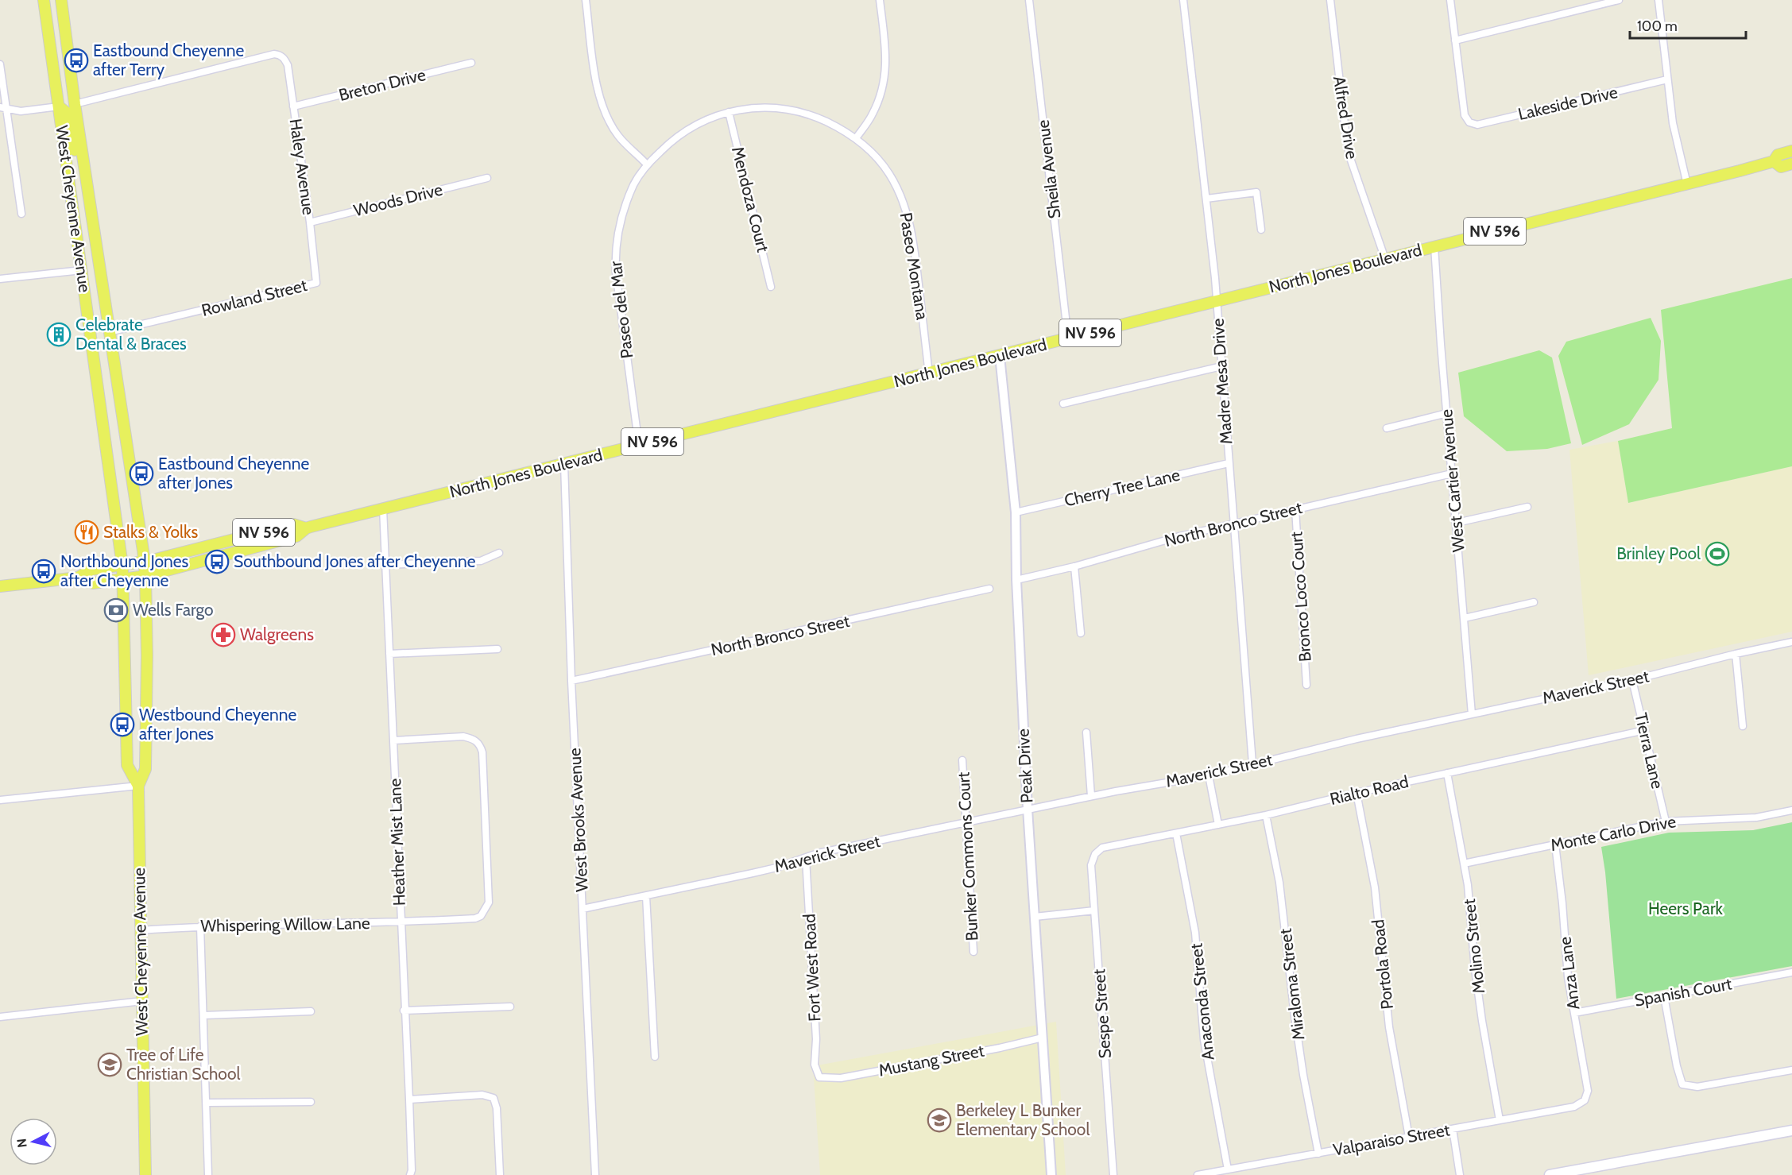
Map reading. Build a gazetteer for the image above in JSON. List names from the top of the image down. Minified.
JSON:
{"streets":{"main road":["West Cheyenne Avenue","NV 596","North Jones Boulevard"],"street":["Breton Drive","Lakeside Drive","Alfred Drive","Haley Avenue","Sheila Avenue","Mendoza Court","Woods Drive","Paseo Montana","Rowland Street","Paseo del Mar","Madre Mesa Drive","West Cartier Avenue","Cherry Tree Lane","North Bronco Street","Bronco Loco Court","Maverick Street","Tierra Lane","Peak Drive","Rialto Road","West Brooks Avenue","Monte Carlo Drive","Heather Mist Lane","Bunker Commons Court","Whispering Willow Lane","Molino Street","Portola Road","Fort West Road","Anza Lane","Miraloma Street","Spanish Court","Anaconda Street","Sespe Street","Mustang Street","Valparaiso Street"]},"crossings":[["Breton Drive","Haley Avenue"],["Alfred Drive","North Jones Boulevard"],["Haley Avenue","Woods Drive"],["Haley Avenue","West Cheyenne Avenue"],["Haley Avenue","Rowland Street"],["Sheila Avenue","North Jones Boulevard"],["Mendoza Court","Paseo Montana"],["Mendoza Court","Paseo del Mar"],["West Cheyenne Avenue","North Jones Boulevard"],["West Cheyenne Avenue","Rowland Street"],["West Cheyenne Avenue","Whispering Willow Lane"],["Paseo Montana","North Jones Boulevard"],["Paseo Montana","Paseo del Mar"],["North Jones Boulevard","Paseo del Mar"],["North Jones Boulevard","Madre Mesa Drive"],["North Jones Boulevard","West Cartier Avenue"],["North Jones Boulevard","Peak Drive"],["North Jones Boulevard","West Brooks Avenue"],["North Jones Boulevard","Heather Mist Lane"],["Madre Mesa Drive","Cherry Tree Lane"],["Madre Mesa Drive","North Bronco Street"],["Madre Mesa Drive","Maverick Street"],["West Cartier Avenue","North Bronco Street"],["West Cartier Avenue","Maverick Street"],["Cherry Tree Lane","Peak Drive"],["North Bronco Street","Bronco Loco Court"],["North Bronco Street","Peak Drive"],["North Bronco Street","West Brooks Avenue"],["Maverick Street","Tierra Lane"],["Maverick Street","Peak Drive"],["Maverick Street","West Brooks Avenue"],["Maverick Street","Bunker Commons Court"],["Maverick Street","Fort West Road"],["Tierra Lane","Rialto Road"],["Tierra Lane","Monte Carlo Drive"],["Peak Drive","Mustang Street"],["Rialto Road","Molino Street"],["Rialto Road","Portola Road"],["Rialto Road","Miraloma Street"],["Rialto Road","Anaconda Street"],["Rialto Road","Sespe Street"],["Monte Carlo Drive","Molino Street"],["Monte Carlo Drive","Anza Lane"],["Heather Mist Lane","Whispering Willow Lane"],["Molino Street","Valparaiso Street"],["Portola Road","Valparaiso Street"],["Fort West Road","Mustang Street"],["Anza Lane","Spanish Court"],["Anza Lane","Valparaiso Street"],["Miraloma Street","Valparaiso Street"],["Anaconda Street","Valparaiso Street"]],"parks":["Heers Park"],"places":{"bus stop":["Eastbound Cheyenne after Terry","Eastbound Cheyenne after Jones","Southbound Jones after Cheyenne","Northbound Jones after Cheyenne","Westbound Cheyenne after Jones"],"building":["Celebrate Dental & Braces"],"restaurant":["Stalks & Yolks"],"sports":["Brinley Pool"],"bank":["Wells Fargo"],"pharmacy":["Walgreens"],"school or university":["Tree of Life Christian School","Berkeley L Bunker Elementary School"]},"scale_bar":"100 m","north":"left"}
